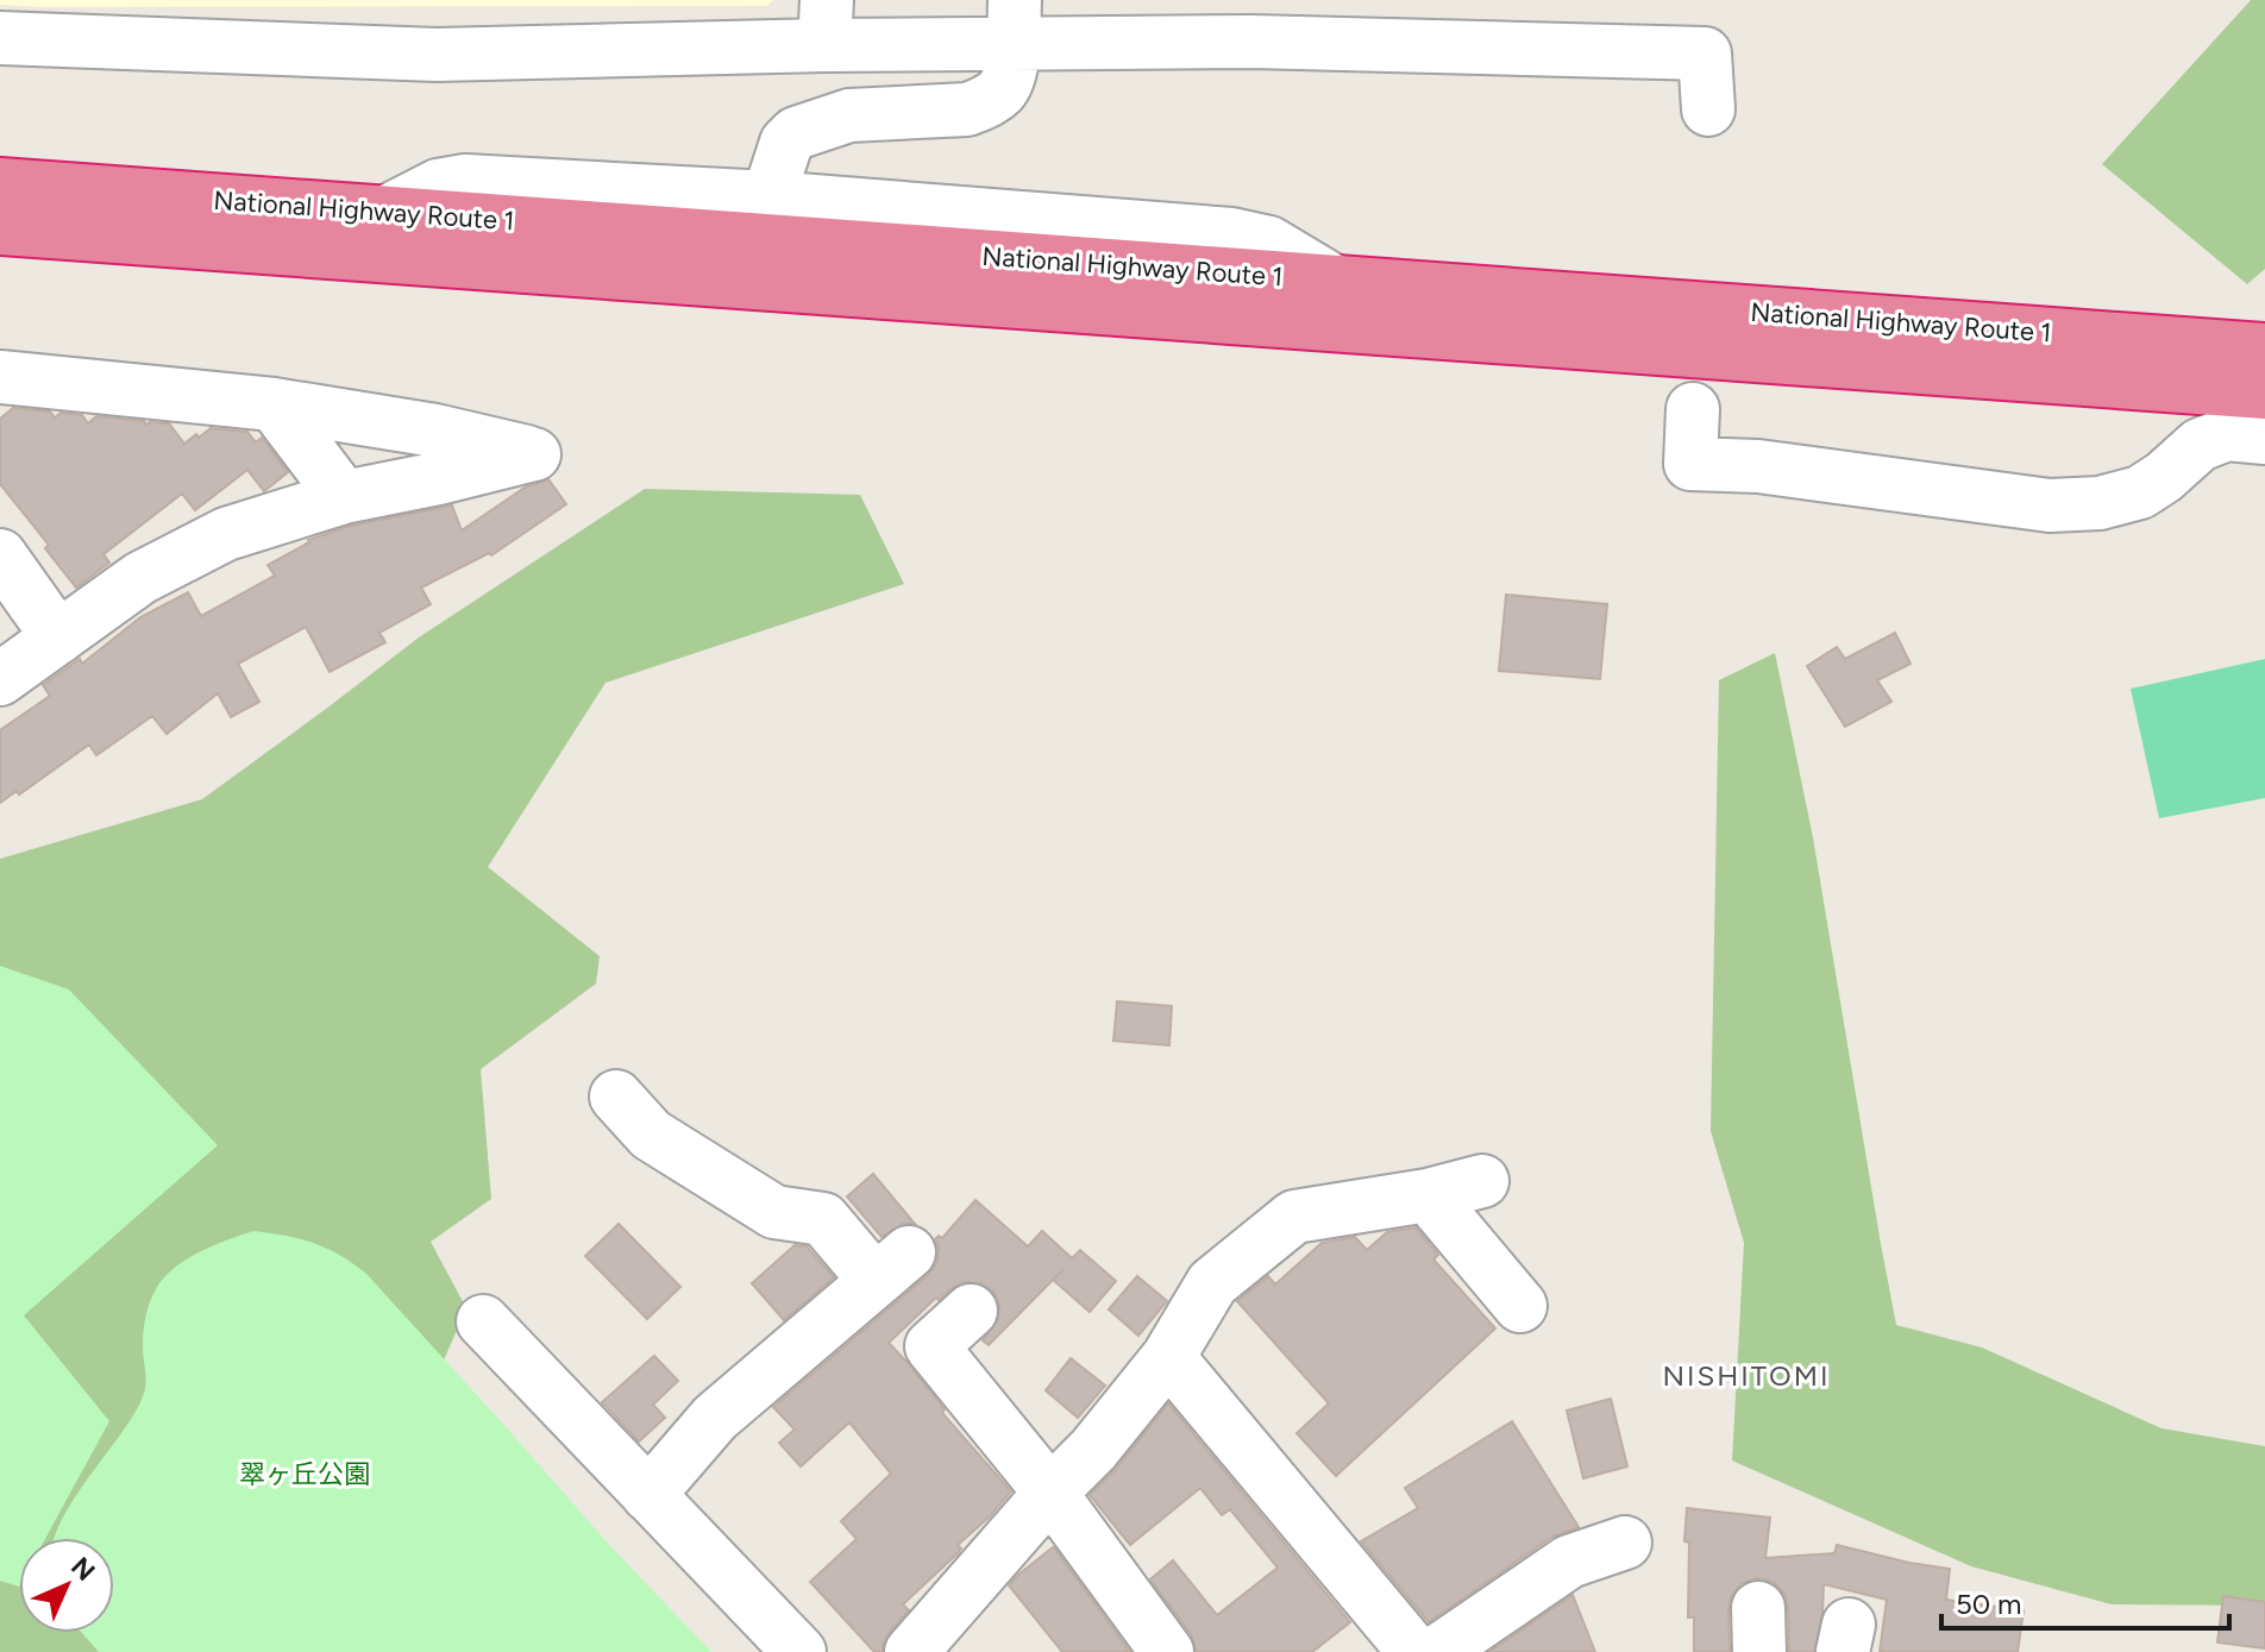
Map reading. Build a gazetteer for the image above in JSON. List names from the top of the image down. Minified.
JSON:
{"streets":{"highway":["National Highway Route 1"]},"districts":["NISHITOMI"],"parks":["翠ヶ丘公園"],"scale_bar":"50 m","north":"top right"}
